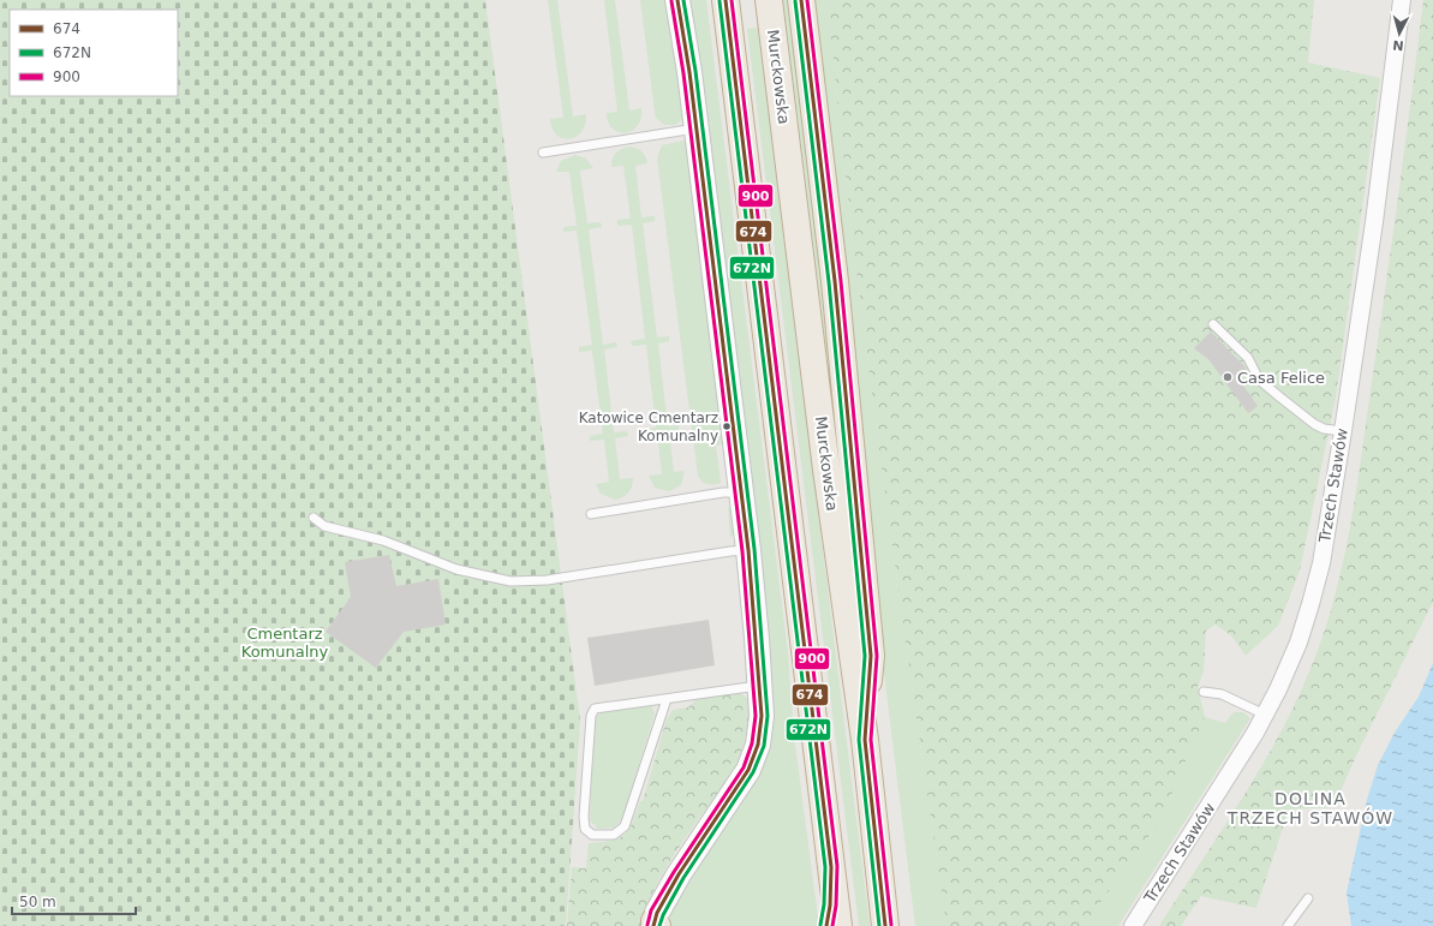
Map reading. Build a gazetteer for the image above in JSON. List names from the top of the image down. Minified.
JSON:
{"streets":{"highway":["Murckowska"],"street":["Trzech Stawów"]},"districts":["DOLINA TRZECH STAWÓW"],"parks":["Cmentarz Komunalny"],"places":["Casa Felice","Katowice Cmentarz Komunalny"],"lines":["transit line 674","transit line 672N","transit line 900"],"legend":["674","672N","900"],"scale_bar":"50 m","north":"bottom"}
